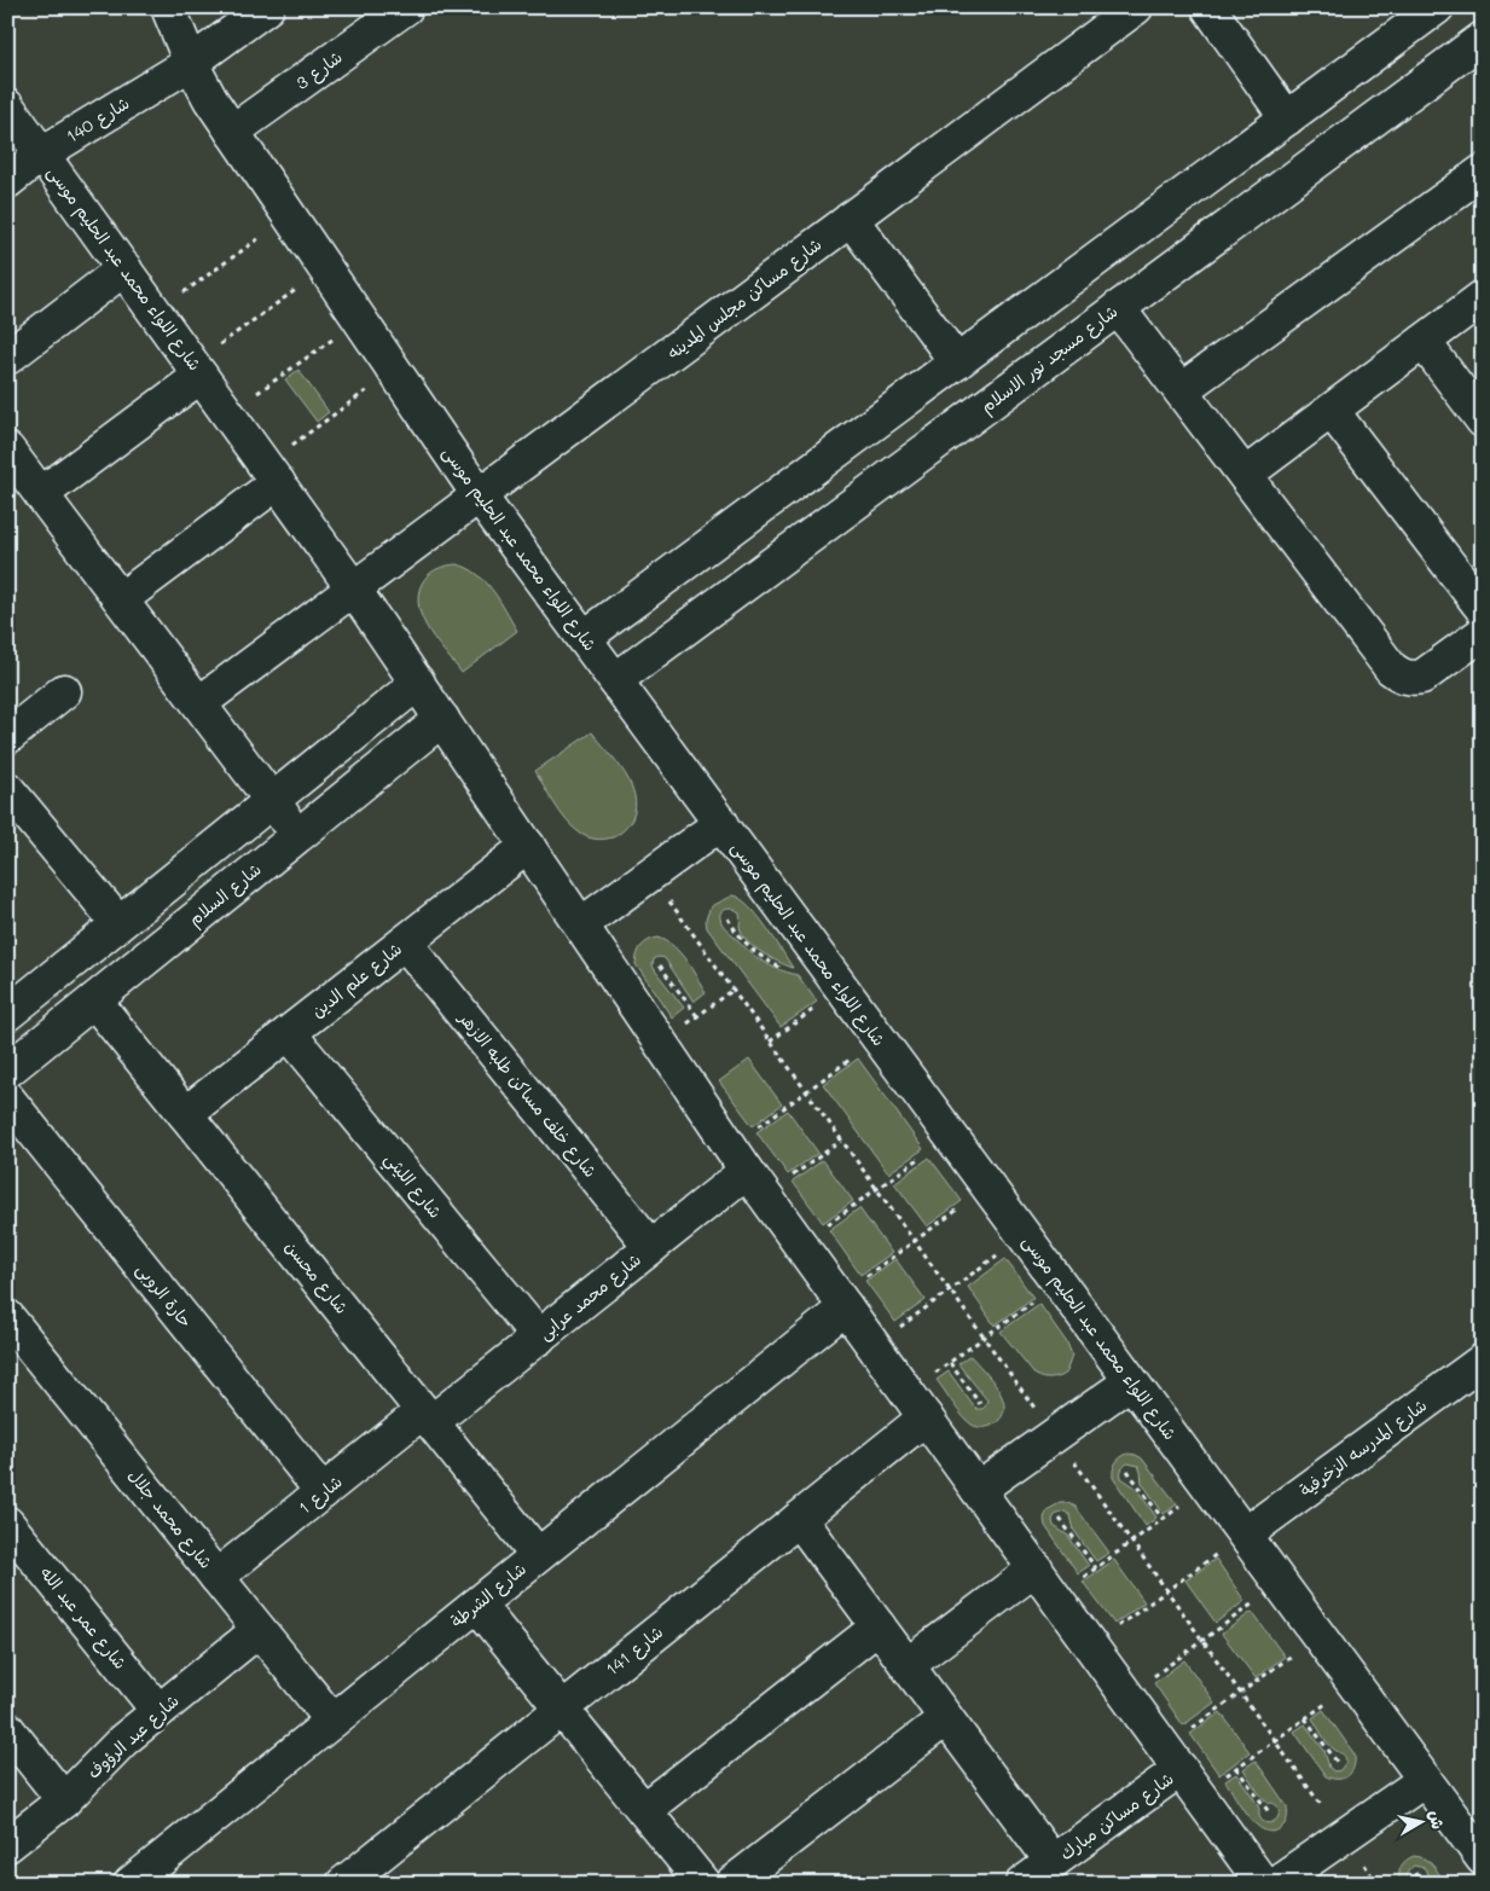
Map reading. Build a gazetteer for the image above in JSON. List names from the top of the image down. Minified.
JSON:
{"streets":{"street":["شارع 3","شارع 140","شارع اللواء محمد عبد الحليم موسى","شارع مساكن مجلس المدينه","شارع مسجد نور الاسلام","شارع السلام","شارع علم الدين","شارع خلف مساكن طلبه الازهر","شارع الليثي","شارع محسن","حارة الروبى","شارع محمد عرابى","شارع المدرسه الزخرفية","شارع 1","شارع محمد جلال","شارع الشرطة","شارع عمر عبد الله","شارع 141","شارع عبد الرؤوف","شارع مساكن مبارك"]},"crossings":[["شارع 3","شارع اللواء محمد عبد الحليم موسى"],["شارع 140","شارع اللواء محمد عبد الحليم موسى"],["شارع اللواء محمد عبد الحليم موسى","شارع مساكن مجلس المدينه"],["شارع اللواء محمد عبد الحليم موسى","شارع مسجد نور الاسلام"],["شارع اللواء محمد عبد الحليم موسى","شارع السلام"],["شارع اللواء محمد عبد الحليم موسى","شارع علم الدين"],["شارع اللواء محمد عبد الحليم موسى","شارع محمد عرابى"],["شارع اللواء محمد عبد الحليم موسى","شارع المدرسه الزخرفية"],["شارع اللواء محمد عبد الحليم موسى","شارع الشرطة"],["شارع اللواء محمد عبد الحليم موسى","شارع 141"],["شارع اللواء محمد عبد الحليم موسى","شارع مساكن مبارك"],["شارع السلام","شارع محسن"],["شارع علم الدين","شارع خلف مساكن طلبه الازهر"],["شارع علم الدين","شارع الليثي"],["شارع علم الدين","شارع محسن"],["شارع خلف مساكن طلبه الازهر","شارع محمد عرابى"],["شارع الليثي","شارع محمد عرابى"],["شارع محسن","شارع محمد عرابى"],["شارع محسن","شارع 1"],["شارع محسن","شارع الشرطة"],["حارة الروبى","شارع 1"],["شارع محمد عرابى","شارع 1"],["شارع 1","شارع محمد جلال"],["شارع محمد جلال","شارع الشرطة"],["شارع محمد جلال","شارع عبد الرؤوف"],["شارع عمر عبد الله","شارع عبد الرؤوف"]],"north":"right"}
